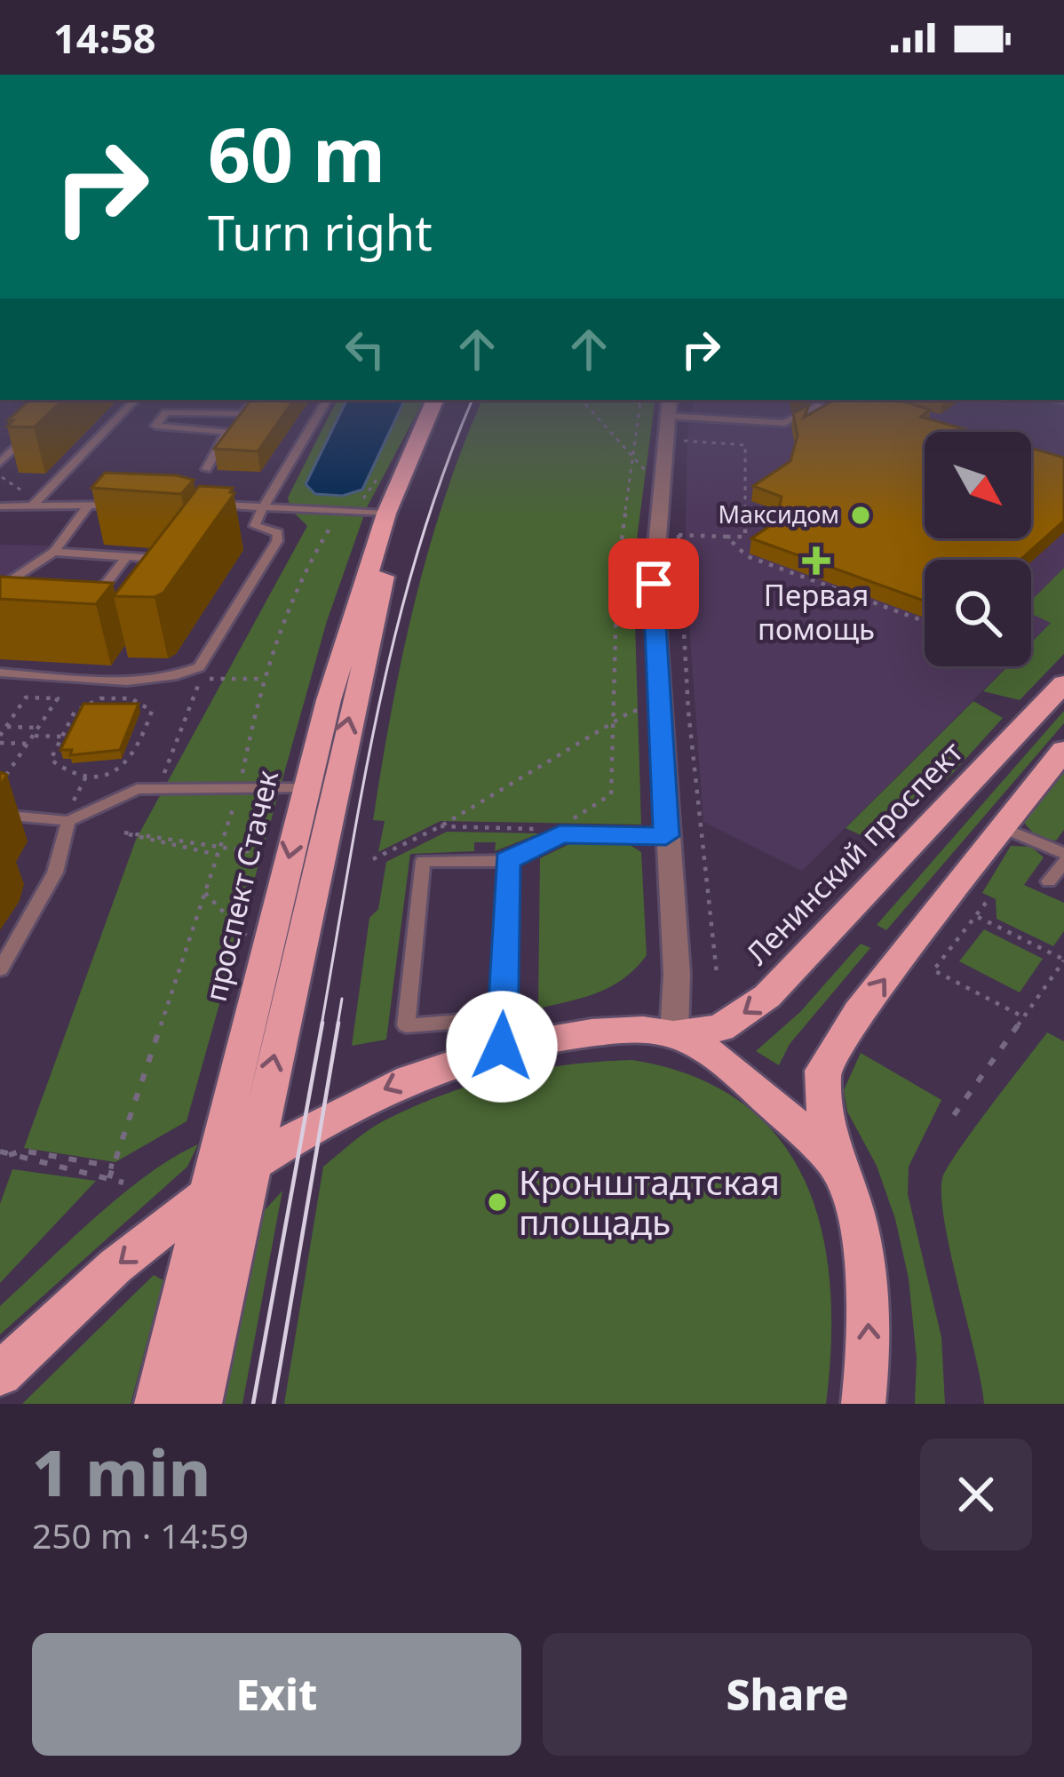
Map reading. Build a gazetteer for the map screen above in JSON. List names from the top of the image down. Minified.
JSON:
{"streets":{"main road":["Ленинский проспект","проспект Стачек"]},"one_way":["Ленинский проспект"],"places":{"other":["Максидом","Кронштадтская площадь"],"health":["Первая помощь"]},"north":"bottom right","page":{"status":"14:58","turn":["60 m","Turn right"],"heading":["1 min","250 m · 14:59"],"buttons":["Exit","Share"]}}
